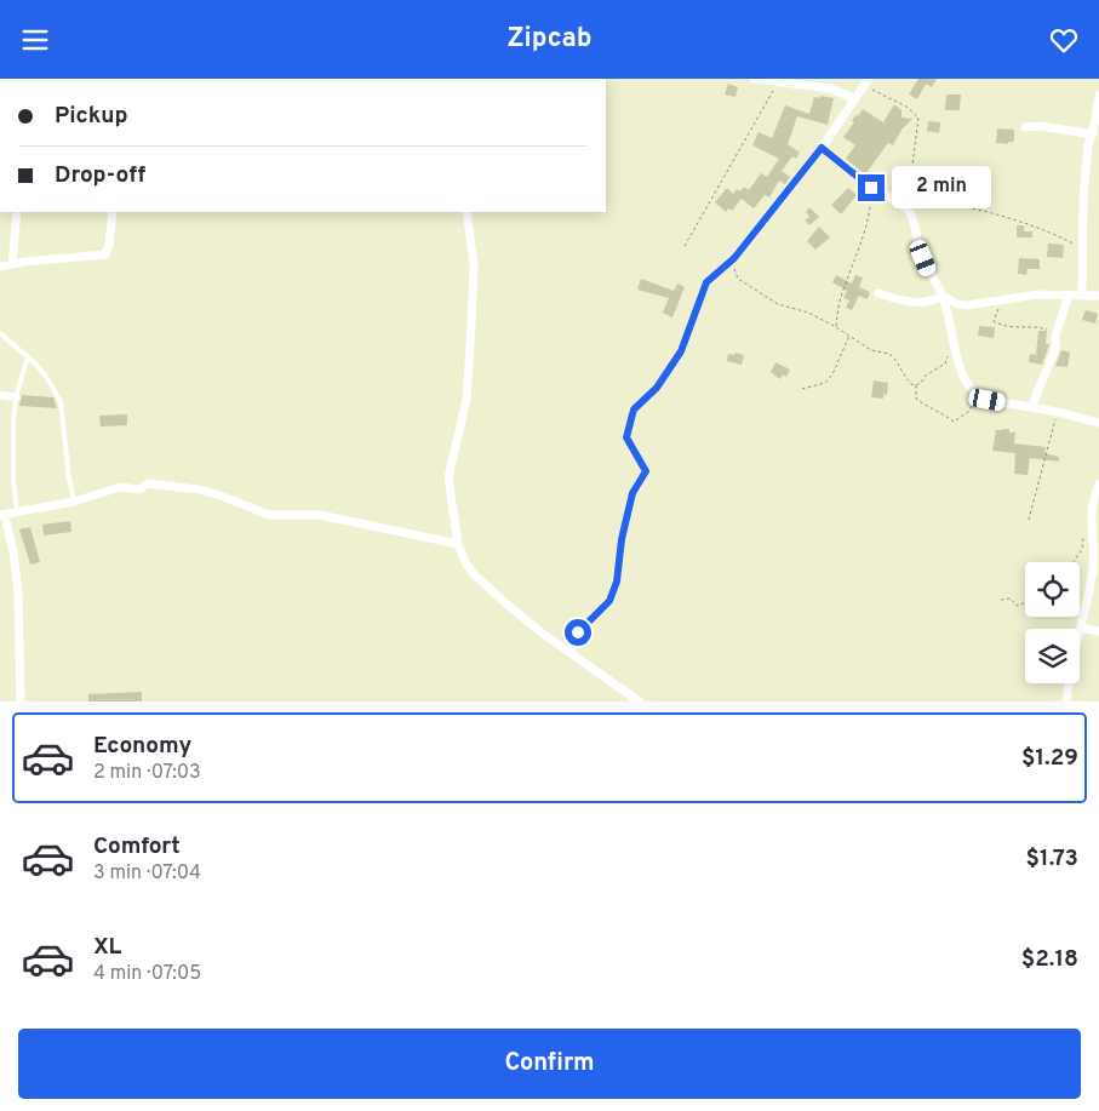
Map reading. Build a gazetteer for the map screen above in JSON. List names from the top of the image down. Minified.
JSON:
{"page":{"header":"Zipcab","banner":["Pickup","Drop-off"],"bubble":"2 min","list":[{"name":"Economy","note":"2 min · 07:03","value":"$1.29"},{"name":"Comfort","note":"3 min · 07:04","value":"$1.73"},{"name":"XL","note":"4 min · 07:05","value":"$2.18"}],"buttons":"Confirm"}}
